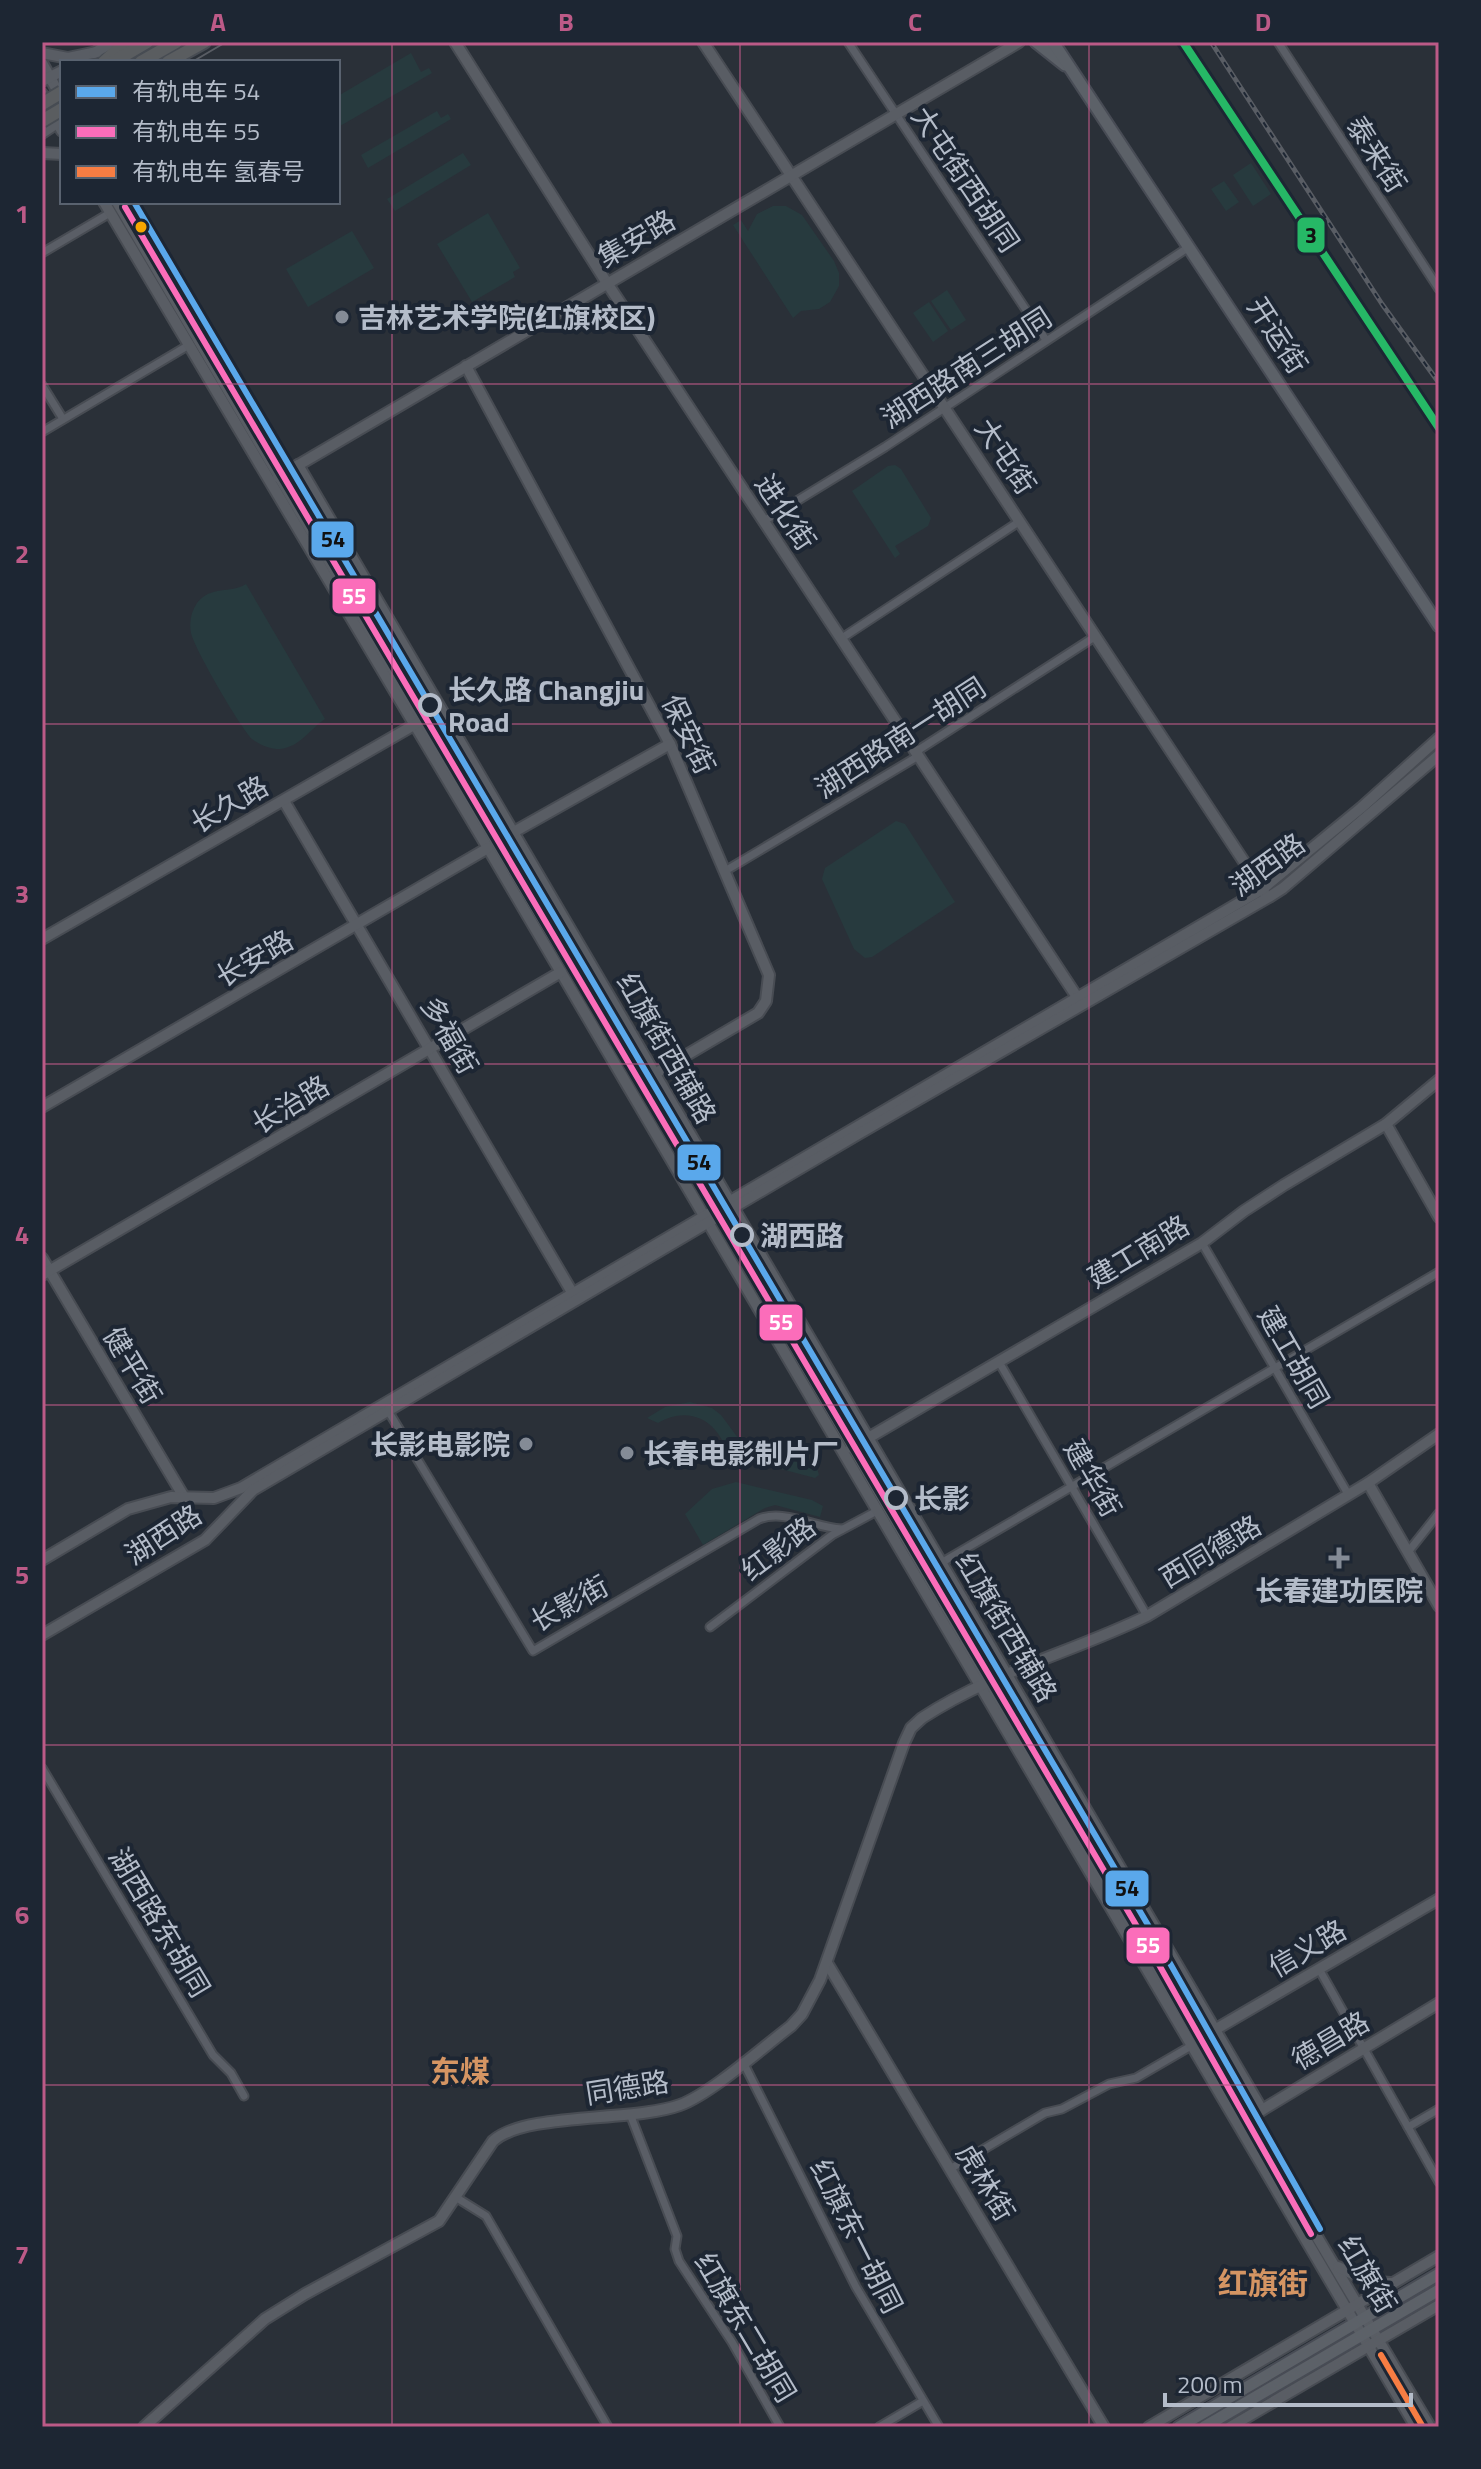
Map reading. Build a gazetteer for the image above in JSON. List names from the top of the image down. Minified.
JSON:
{"streets":{"main road":["开运街"],"street":["泰来街","大屯街西胡同","集安路","湖西路南三胡同","大屯街","进化街","保安街","湖西路南一胡同","长久路","湖西路","长安路","多福街","红旗街西辅路","长治路","建工南路","建工胡同","健平街","建华街","红影路","西同德路","长影街","湖西路东胡同","信义路","德昌路","同德路","虎林街","红旗东一胡同","红旗街","红旗东二胡同"]},"crossings":[["大屯街西胡同","集安路"],["大屯街西胡同","湖西路南三胡同"],["集安路","大屯街"],["集安路","进化街"],["集安路","保安街"],["集安路","红旗街西辅路"],["集安路","红旗街"],["开运街","湖西路南三胡同"],["湖西路南三胡同","大屯街"],["湖西路南三胡同","进化街"],["大屯街","湖西路南一胡同"],["大屯街","湖西路"],["进化街","湖西路南一胡同"],["进化街","湖西路"],["保安街","湖西路南一胡同"],["保安街","长安路"],["保安街","红旗街西辅路"],["保安街","红旗街"],["长久路","多福街"],["长久路","红旗街西辅路"],["长久路","红旗街"],["湖西路","多福街"],["湖西路","红旗街西辅路"],["湖西路","健平街"],["湖西路","长影街"],["湖西路","红旗街"],["长安路","多福街"],["长安路","红旗街西辅路"],["长安路","红旗街"],["多福街","长治路"],["红旗街西辅路","建工南路"],["红旗街西辅路","西同德路"],["红旗街西辅路","信义路"],["红旗街西辅路","德昌路"],["长治路","健平街"],["长治路","红旗街"],["建工南路","建工胡同"],["建工南路","建华街"],["建工南路","红旗街"],["建工胡同","西同德路"],["建华街","西同德路"],["红影路","长影街"],["红影路","红旗街"],["西同德路","同德路"],["西同德路","红旗街"],["信义路","虎林街"],["信义路","红旗街"],["德昌路","红旗街"],["同德路","虎林街"],["同德路","红旗东一胡同"],["同德路","红旗街"],["同德路","红旗东二胡同"]],"districts":["东煤","红旗街"],"places":{"other":["吉林艺术学院(红旗校区)","长久路 Changjiu Road","湖西路","长影电影院","长春电影制片厂","长影"],"health":["长春建功医院"]},"lines":["transit line 3","tram line 54","tram line 55","tram line 氢春号"],"legend":["有轨电车 54","有轨电车 55","有轨电车 氢春号"],"scale_bar":"200 m","grid":{"columns":["A","B","C","D"],"rows":["1","2","3","4","5","6","7"]}}
